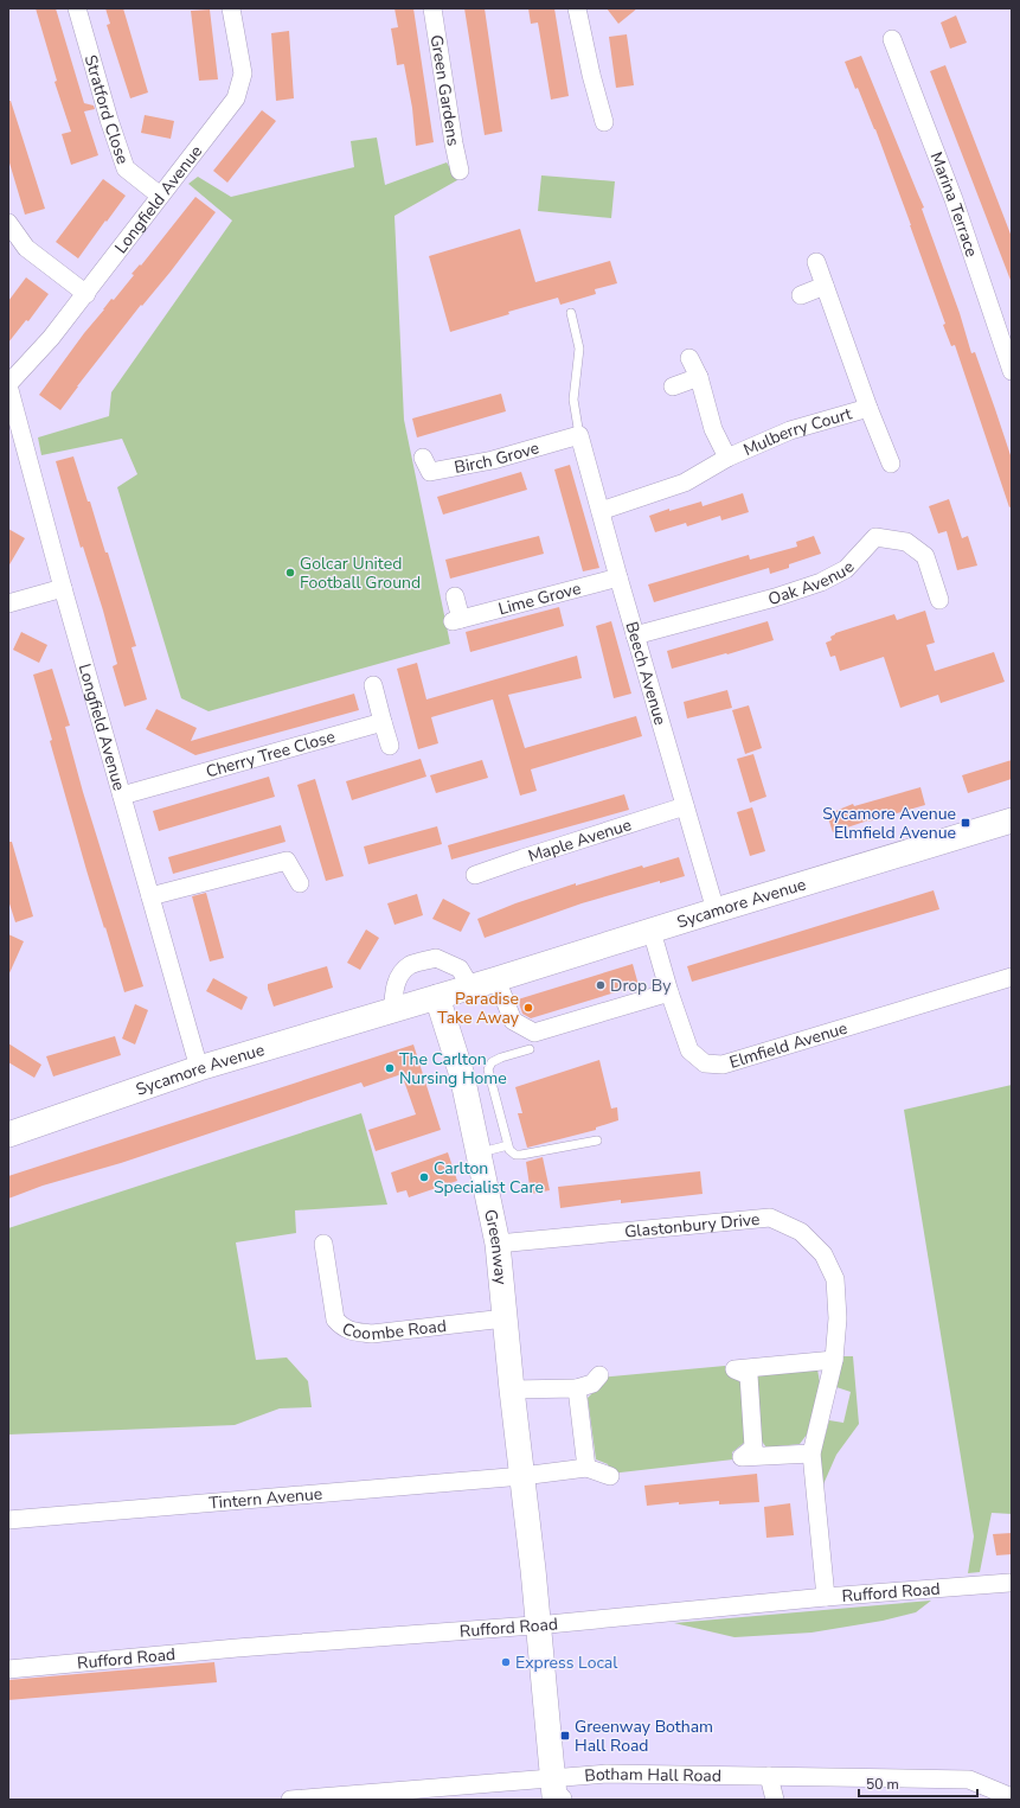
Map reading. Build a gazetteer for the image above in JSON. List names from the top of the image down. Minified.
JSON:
{"streets":{"street":["Green Gardens","Stratford Close","Longfield Avenue","Marina Terrace","Mulberry Court","Birch Grove","Oak Avenue","Lime Grove","Beech Avenue","Cherry Tree Close","Maple Avenue","Sycamore Avenue","Elmfield Avenue","Glastonbury Drive","Greenway","Coombe Road","Tintern Avenue","Rufford Road","Botham Hall Road"]},"crossings":[["Stratford Close","Longfield Avenue"],["Longfield Avenue","Cherry Tree Close"],["Longfield Avenue","Sycamore Avenue"],["Mulberry Court","Beech Avenue"],["Birch Grove","Beech Avenue"],["Oak Avenue","Beech Avenue"],["Lime Grove","Beech Avenue"],["Beech Avenue","Maple Avenue"],["Beech Avenue","Sycamore Avenue"],["Sycamore Avenue","Elmfield Avenue"],["Sycamore Avenue","Greenway"],["Glastonbury Drive","Greenway"],["Glastonbury Drive","Rufford Road"],["Greenway","Coombe Road"],["Greenway","Tintern Avenue"],["Greenway","Rufford Road"],["Greenway","Botham Hall Road"]],"places":{"other":["Golcar United Football Ground","Drop By","Paradise Take Away","The Carlton Nursing Home","Carlton Specialist Care","Express Local"],"transit":["Sycamore Avenue Elmfield Avenue","Greenway Botham Hall Road"]},"scale_bar":"50 m"}
